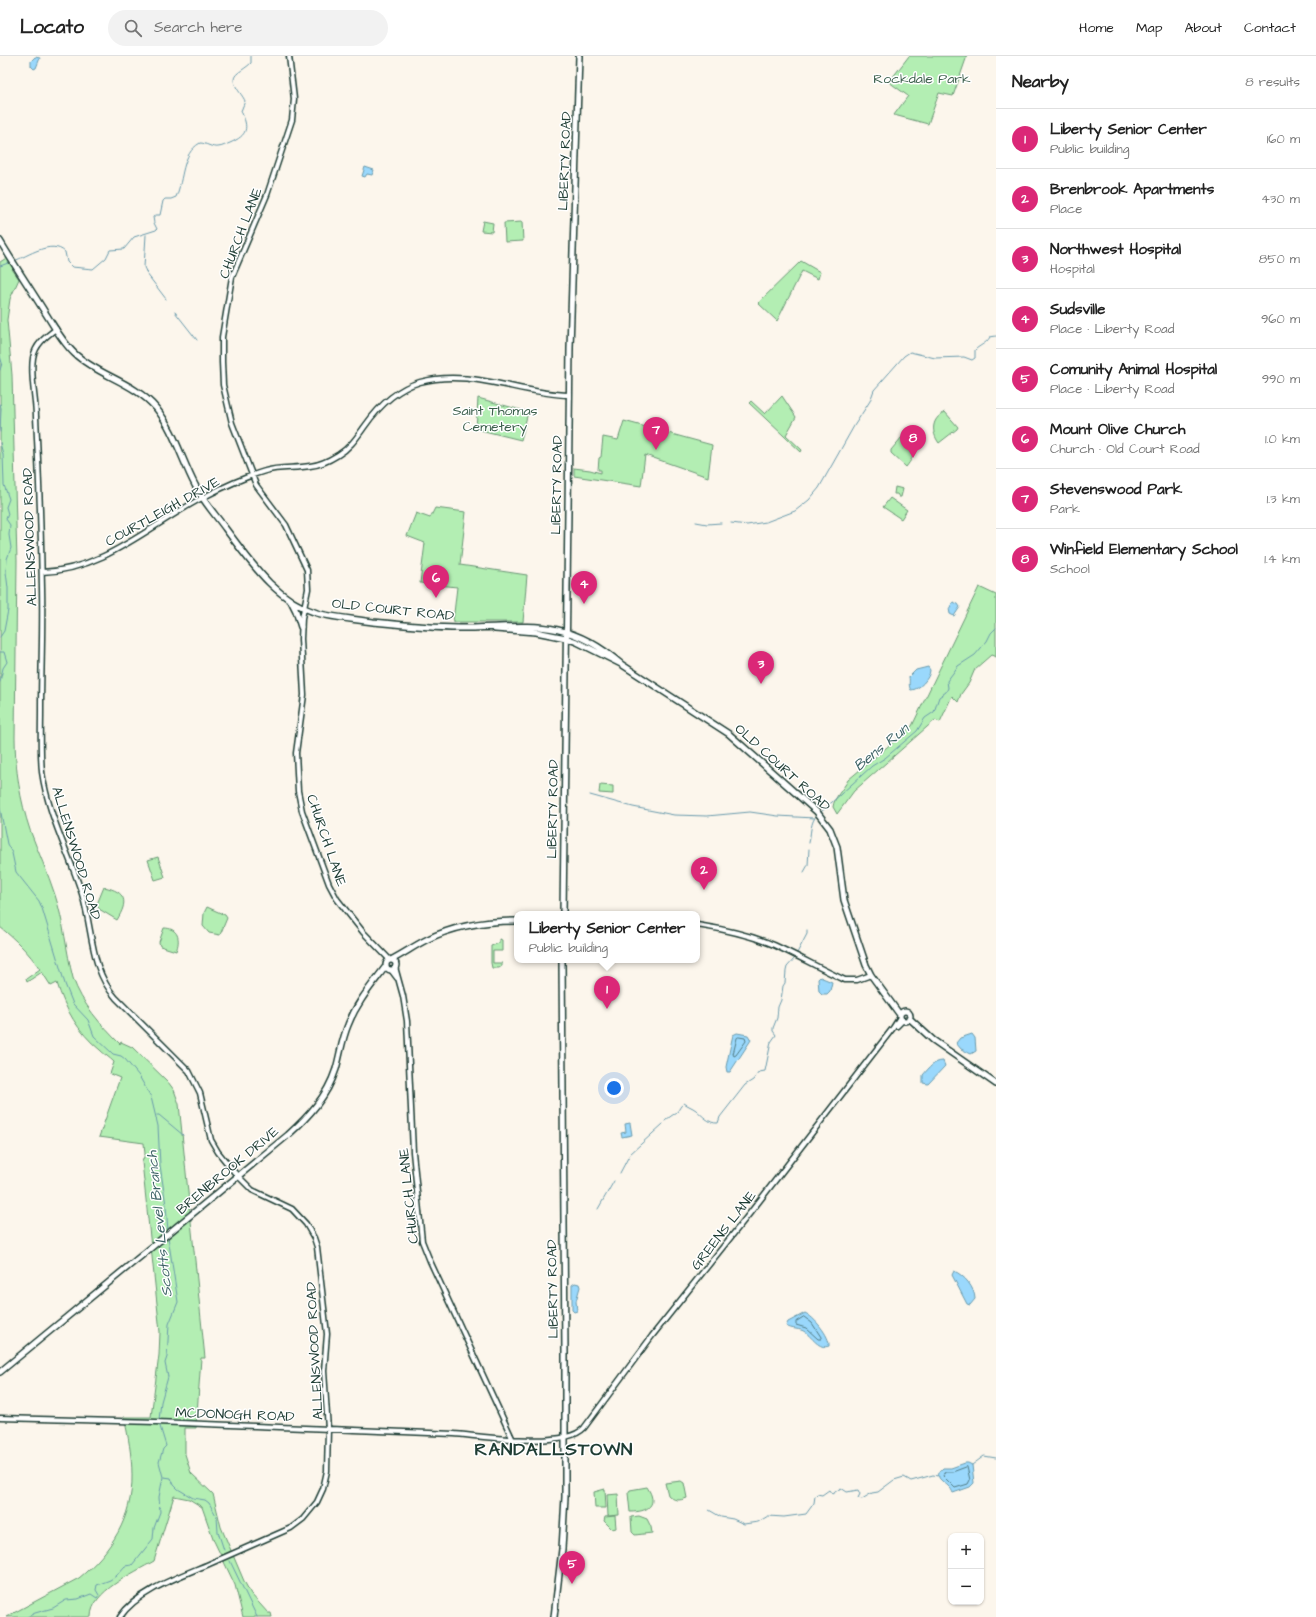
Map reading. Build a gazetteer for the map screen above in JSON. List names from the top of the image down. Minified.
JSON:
{"streets":{"main road":["LIBERTY ROAD","OLD COURT ROAD","BRENBROOK DRIVE"],"street":["CHURCH LANE","COURTLEIGH DRIVE","ALLENSWOOD ROAD","GREENS LANE","MCDONOGH ROAD"]},"crossings":[["LIBERTY ROAD","COURTLEIGH DRIVE"],["LIBERTY ROAD","OLD COURT ROAD"],["LIBERTY ROAD","GREENS LANE"],["LIBERTY ROAD","MCDONOGH ROAD"],["CHURCH LANE","COURTLEIGH DRIVE"],["CHURCH LANE","OLD COURT ROAD"],["CHURCH LANE","BRENBROOK DRIVE"],["CHURCH LANE","MCDONOGH ROAD"],["COURTLEIGH DRIVE","ALLENSWOOD ROAD"],["COURTLEIGH DRIVE","OLD COURT ROAD"],["ALLENSWOOD ROAD","OLD COURT ROAD"],["ALLENSWOOD ROAD","BRENBROOK DRIVE"],["ALLENSWOOD ROAD","MCDONOGH ROAD"],["OLD COURT ROAD","GREENS LANE"],["GREENS LANE","MCDONOGH ROAD"]],"districts":["RANDALLSTOWN"],"water":["Bens Run","Scotts Level Branch"],"parks":["Rockdale Park","Saint Thomas Cemetery"],"page":{"header":"Locato","search":"Search here","nav":["Home","Map","About","Contact"],"heading":["Nearby","8 results"],"list":[{"mark":"1","name":"Liberty Senior Center","note":"Public building","value":"160 m"},{"mark":"2","name":"Brenbrook Apartments","note":"Place","value":"430 m"},{"mark":"3","name":"Northwest Hospital","note":"Hospital","value":"850 m"},{"mark":"4","name":"Sudsville","note":"Place · Liberty Road","value":"960 m"},{"mark":"5","name":"Comunity Animal Hospital","note":"Place · Liberty Road","value":"990 m"},{"mark":"6","name":"Mount Olive Church","note":"Church · Old Court Road","value":"1.0 km"},{"mark":"7","name":"Stevenswood Park","note":"Park","value":"1.3 km"},{"mark":"8","name":"Winfield Elementary School","note":"School","value":"1.4 km"}],"pins":["7","8","6","4","3","2","1","5"],"popup":["Liberty Senior Center","Public building"],"map_buttons":["+","−"]}}
